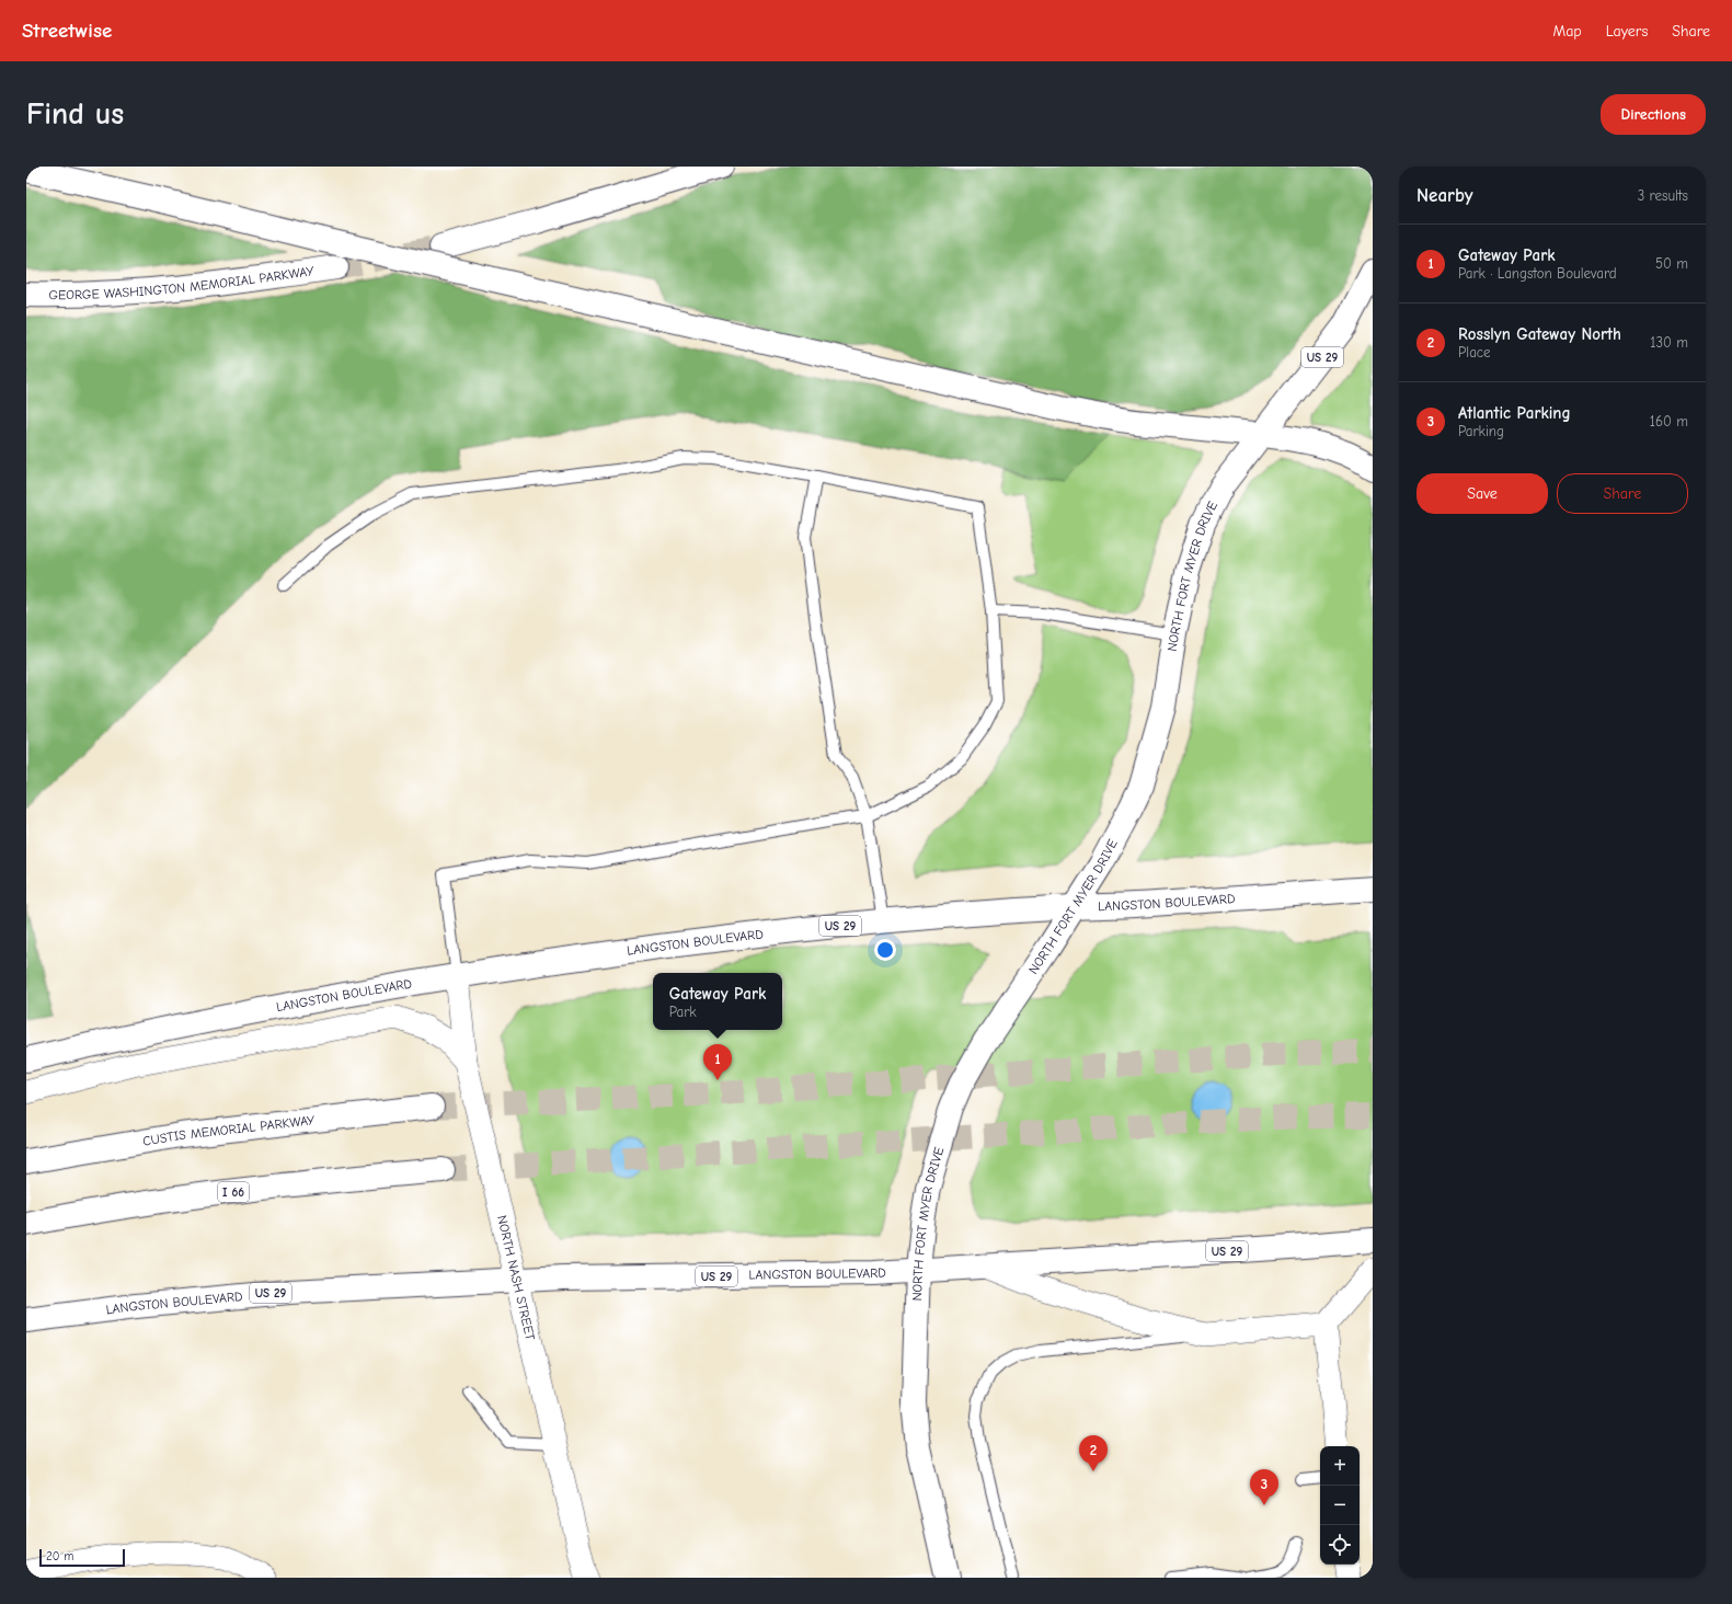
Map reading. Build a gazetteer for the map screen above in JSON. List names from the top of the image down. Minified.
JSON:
{"streets":{"main road":["GEORGE WASHINGTON MEMORIAL PARKWAY","US 29","NORTH FORT MYER DRIVE","LANGSTON BOULEVARD","CUSTIS MEMORIAL PARKWAY","I 66"],"street":["NORTH NASH STREET"]},"crossings":[["NORTH FORT MYER DRIVE","LANGSTON BOULEVARD"],["LANGSTON BOULEVARD","NORTH NASH STREET"]],"scale_bar":"20 m","page":{"header":"Streetwise","nav":["Map","Layers","Share"],"buttons":["Directions",["Save","Share"]],"title":"Find us","heading":["Nearby","3 results"],"list":[{"mark":"1","name":"Gateway Park","note":"Park · Langston Boulevard","value":"50 m"},{"mark":"2","name":"Rosslyn Gateway North","note":"Place","value":"130 m"},{"mark":"3","name":"Atlantic Parking","note":"Parking","value":"160 m"}],"popup":["Gateway Park","Park"],"pins":["1","2","3"],"map_buttons":["+","−"],"scale":"20 m"}}
